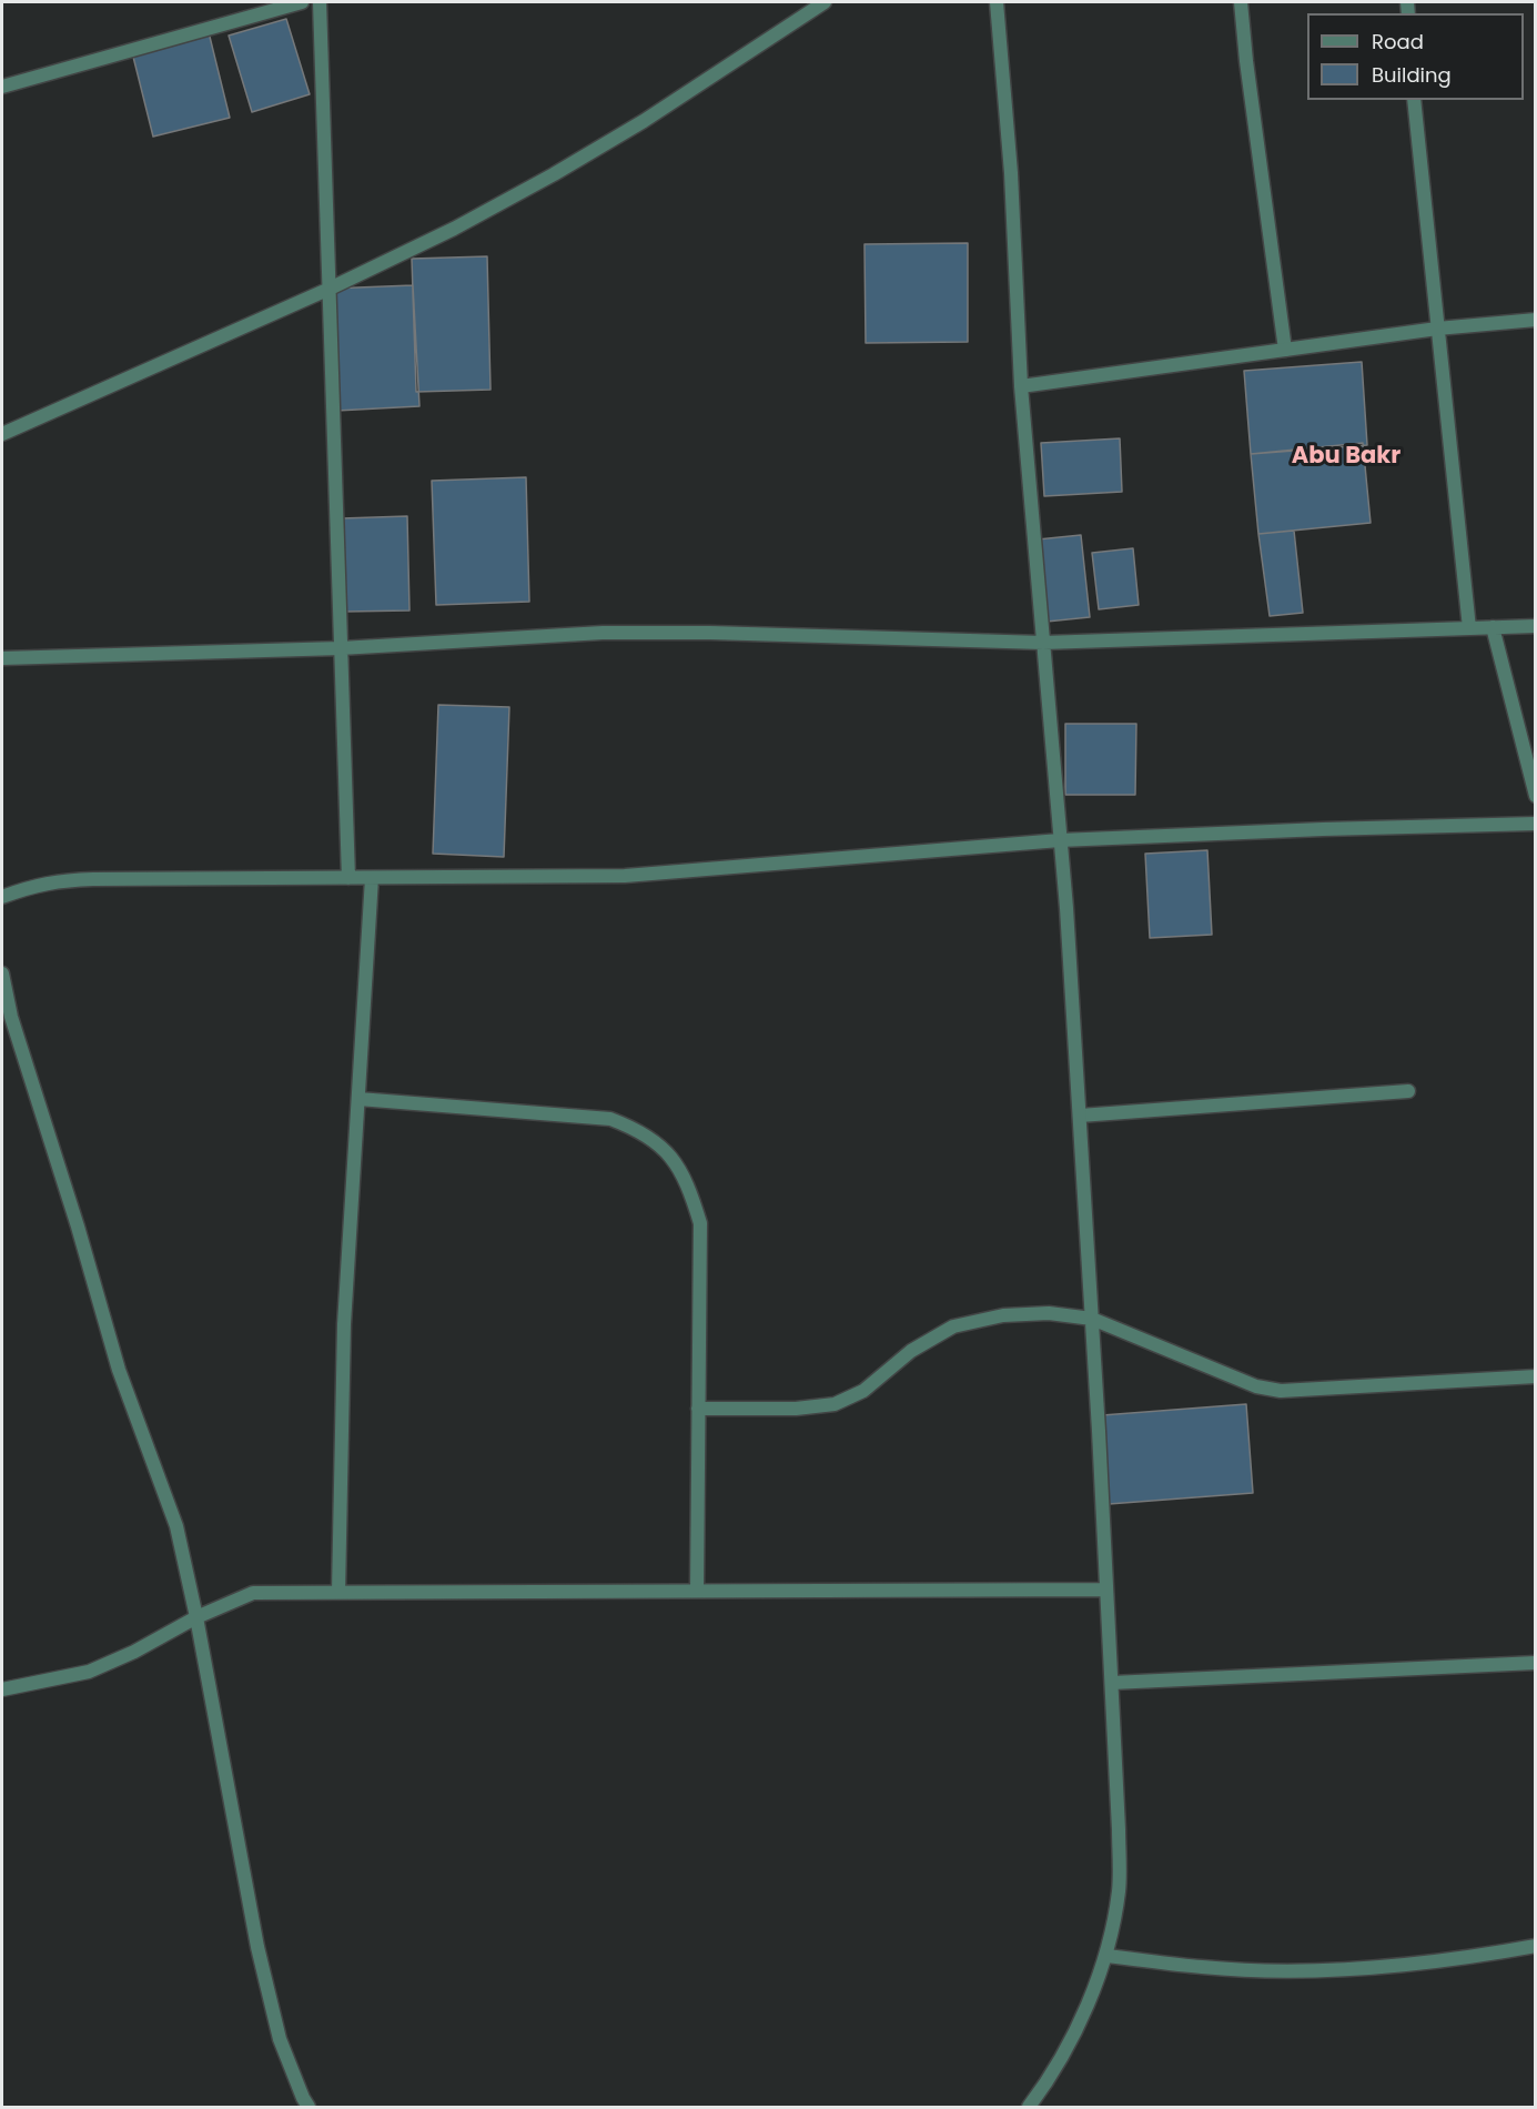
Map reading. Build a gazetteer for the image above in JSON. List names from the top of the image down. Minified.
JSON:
{"districts":["Abu Bakr"],"legend":["Road","Building"]}
